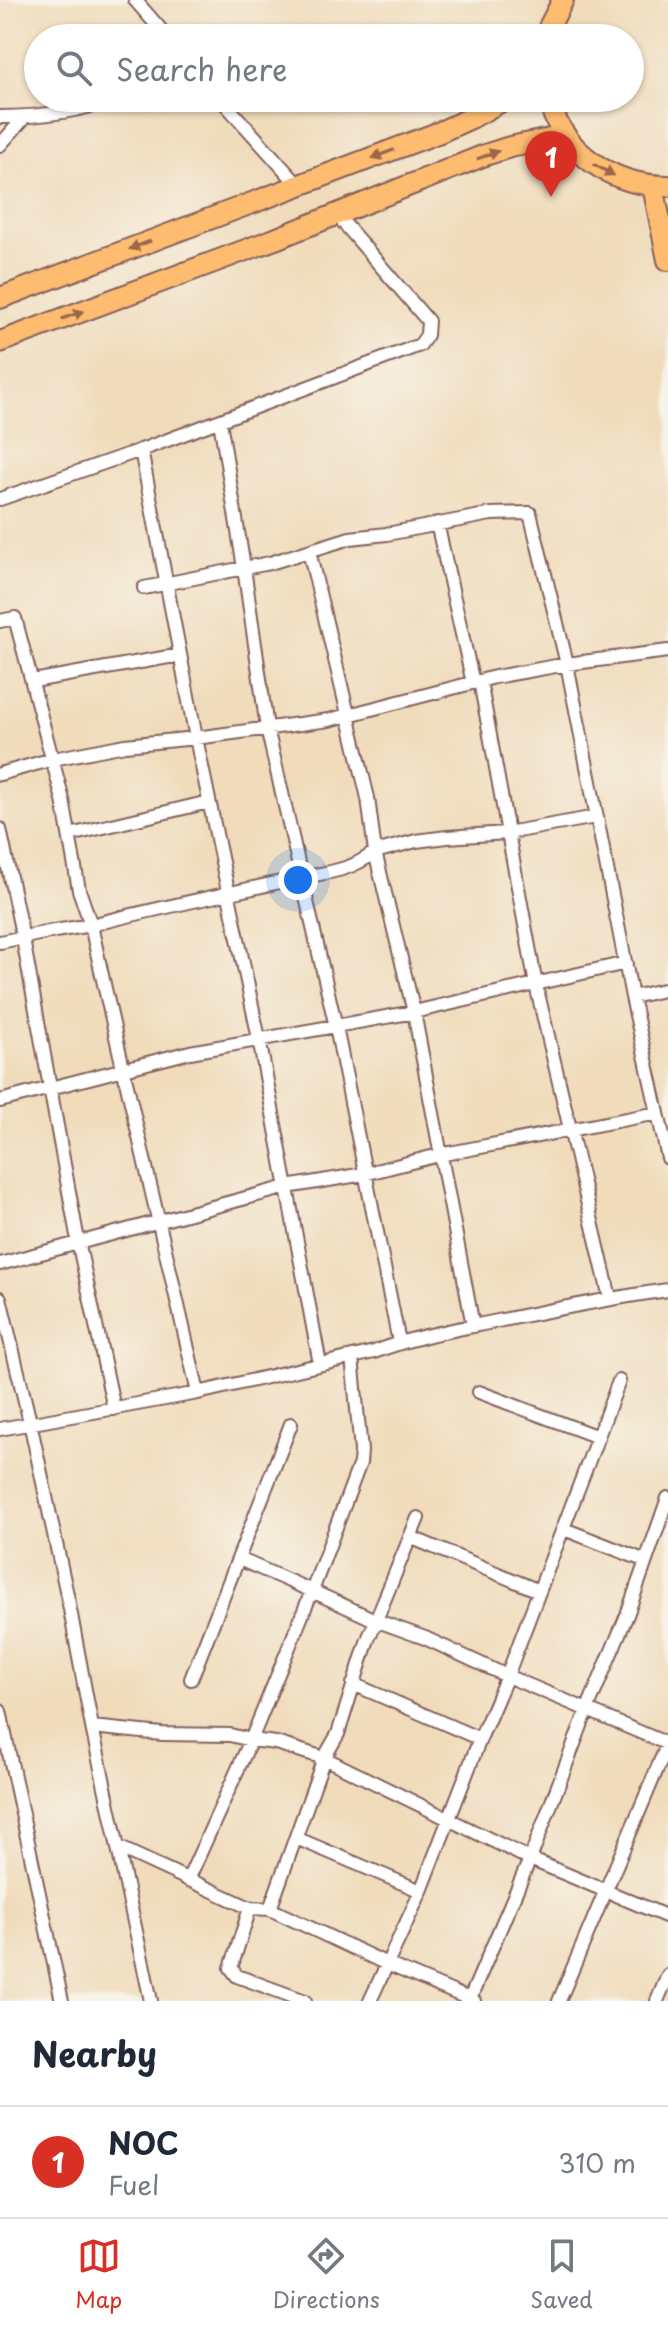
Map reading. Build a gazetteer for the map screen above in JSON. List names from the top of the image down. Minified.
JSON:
{"page":{"search":"Search here","pins":"1","heading":"Nearby","list":[{"mark":"1","name":"NOC","note":"Fuel","value":"310 m"}],"nav":["Map","Directions","Saved"]}}
